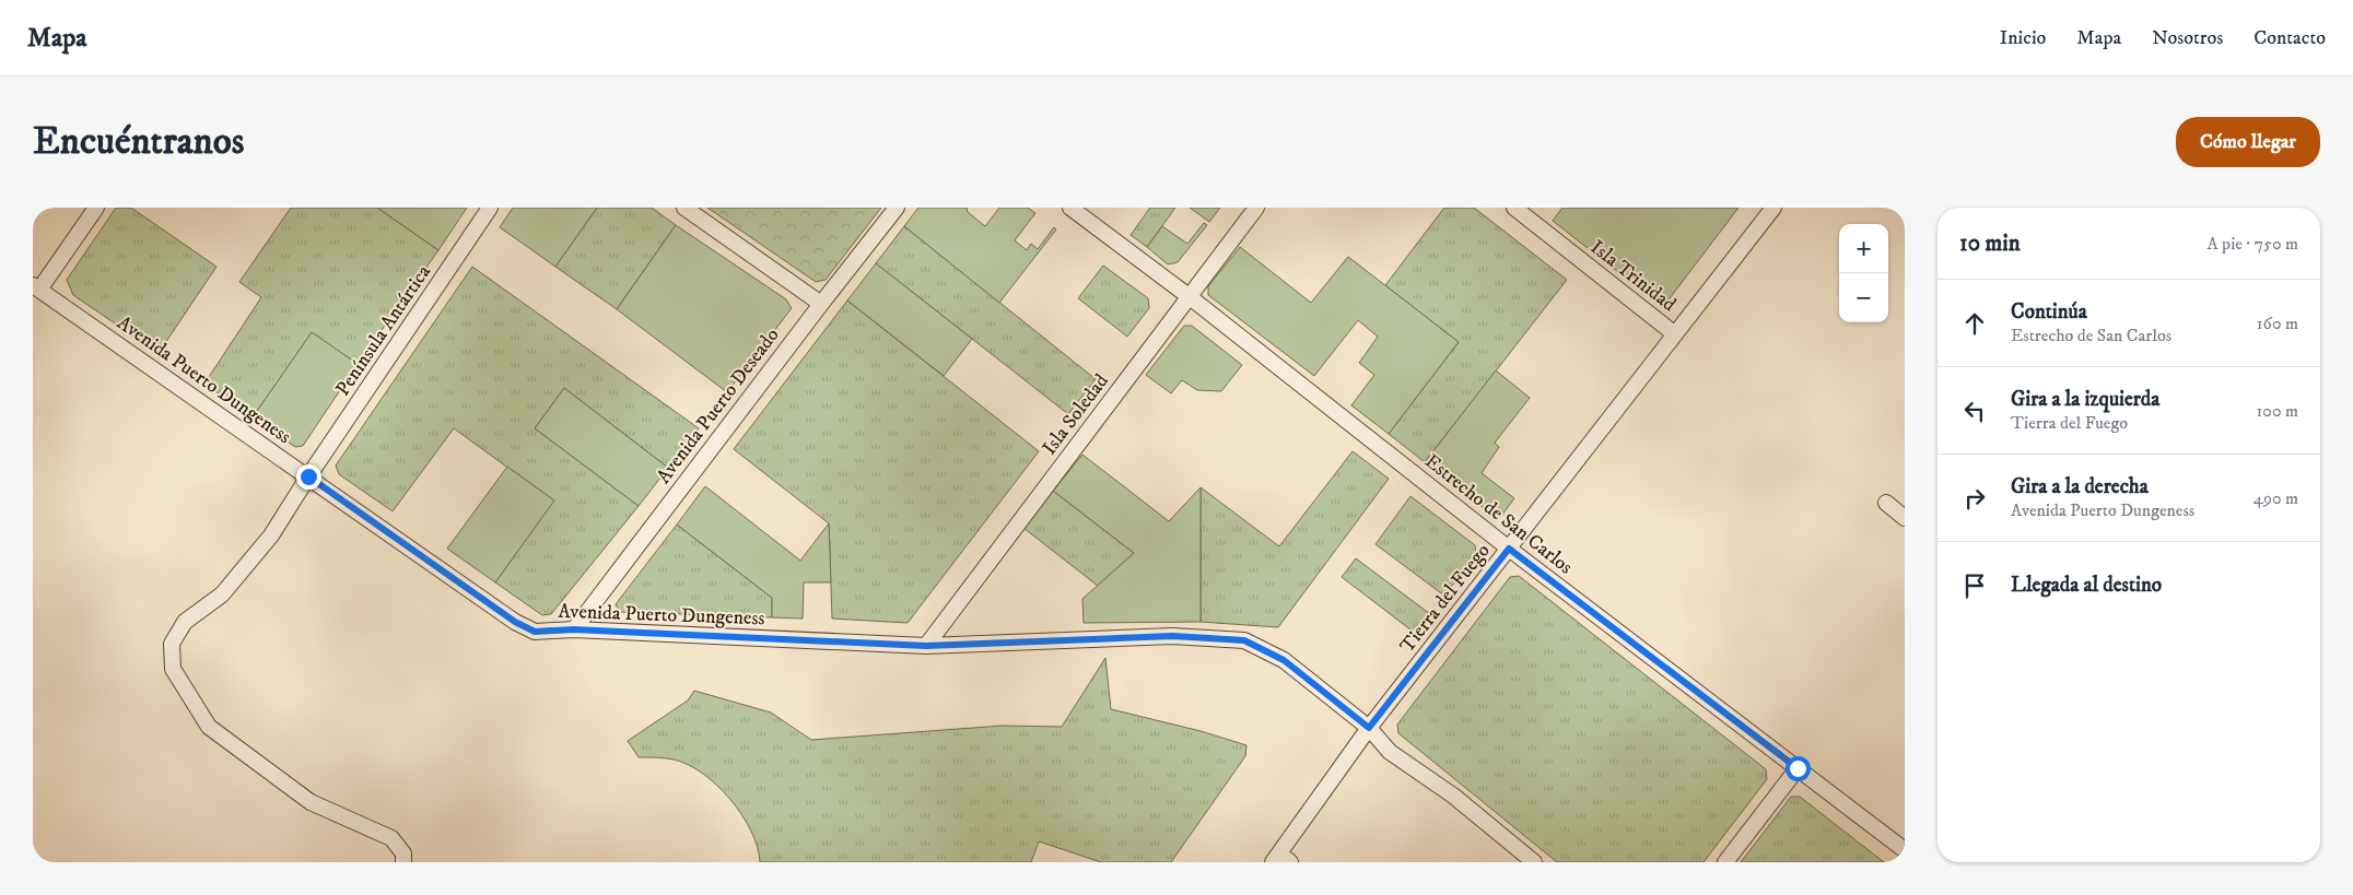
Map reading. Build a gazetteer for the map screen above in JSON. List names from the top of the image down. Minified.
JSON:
{"streets":{"street":["Isla Trinidad","Península Antártica","Avenida Puerto Dungeness","Avenida Puerto Deseado","Isla Soledad","Estrecho de San Carlos","Tierra del Fuego"]},"crossings":[["Isla Trinidad","Tierra del Fuego"],["Península Antártica","Avenida Puerto Dungeness"],["Avenida Puerto Dungeness","Avenida Puerto Deseado"],["Avenida Puerto Dungeness","Isla Soledad"],["Avenida Puerto Dungeness","Tierra del Fuego"],["Isla Soledad","Estrecho de San Carlos"],["Estrecho de San Carlos","Tierra del Fuego"]],"page":{"header":"Mapa","nav":["Inicio","Mapa","Nosotros","Contacto"],"buttons":"Cómo llegar","title":"Encuéntranos","heading":["10 min","A pie · 750 m"],"map_buttons":["+","−"],"list":[["Continúa","Estrecho de San Carlos","160 m"],["Gira a la izquierda","Tierra del Fuego","100 m"],["Gira a la derecha","Avenida Puerto Dungeness","490 m"],"Llegada al destino"]}}
